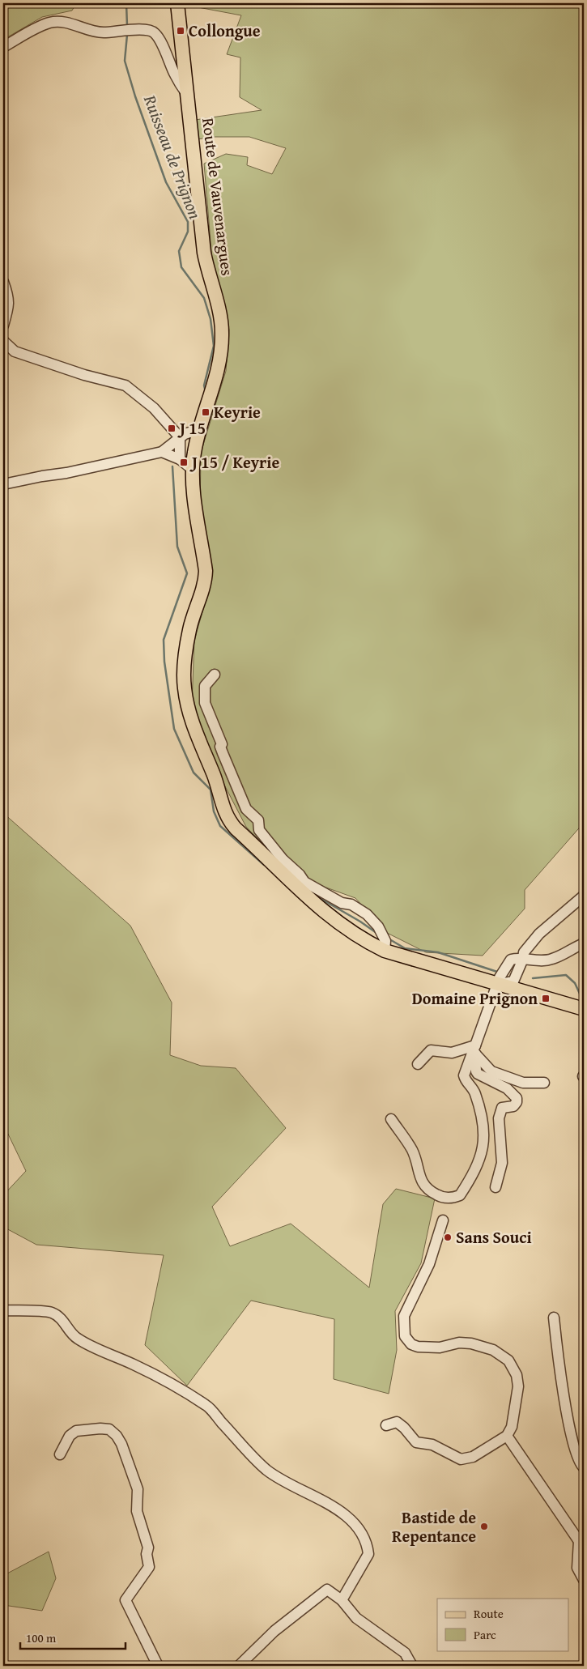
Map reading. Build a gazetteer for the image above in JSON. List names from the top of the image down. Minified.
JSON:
{"streets":{"main road":["Route de Vauvenargues"]},"water":["Ruisseau de Prignon"],"places":{"transit":["Collongue","Keyrie","J 15","J 15 / Keyrie","Domaine Prignon"],"other":["Sans Souci","Bastide de Repentance"]},"legend":["Route","Parc"],"scale_bar":"100 m"}
